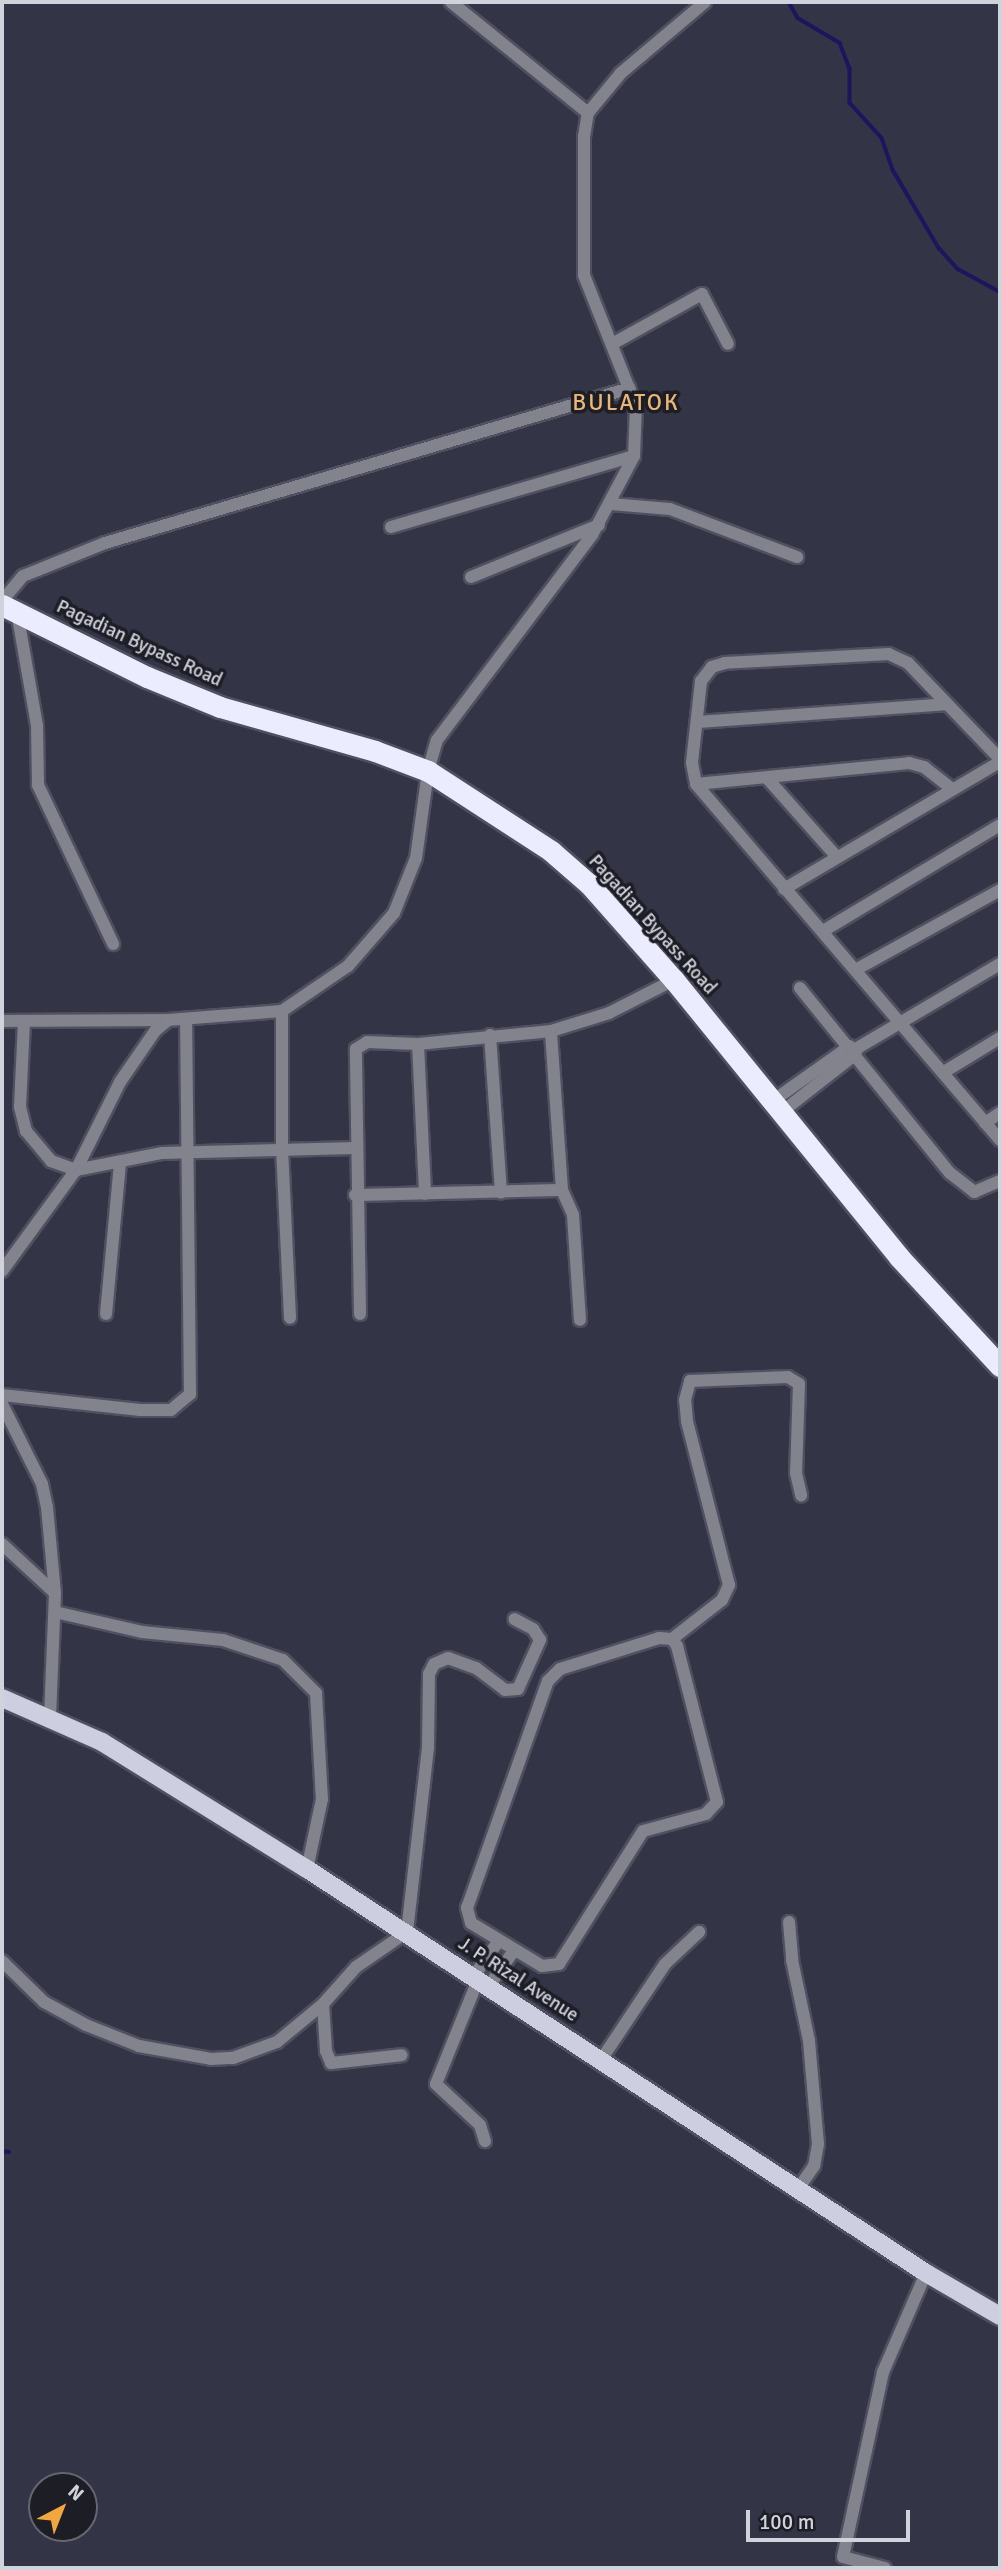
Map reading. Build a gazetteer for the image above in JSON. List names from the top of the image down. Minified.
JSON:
{"streets":{"highway":["Pagadian Bypass Road"],"main road":["J. P. Rizal Avenue"]},"districts":["BULATOK"],"scale_bar":"100 m","north":"top right"}
